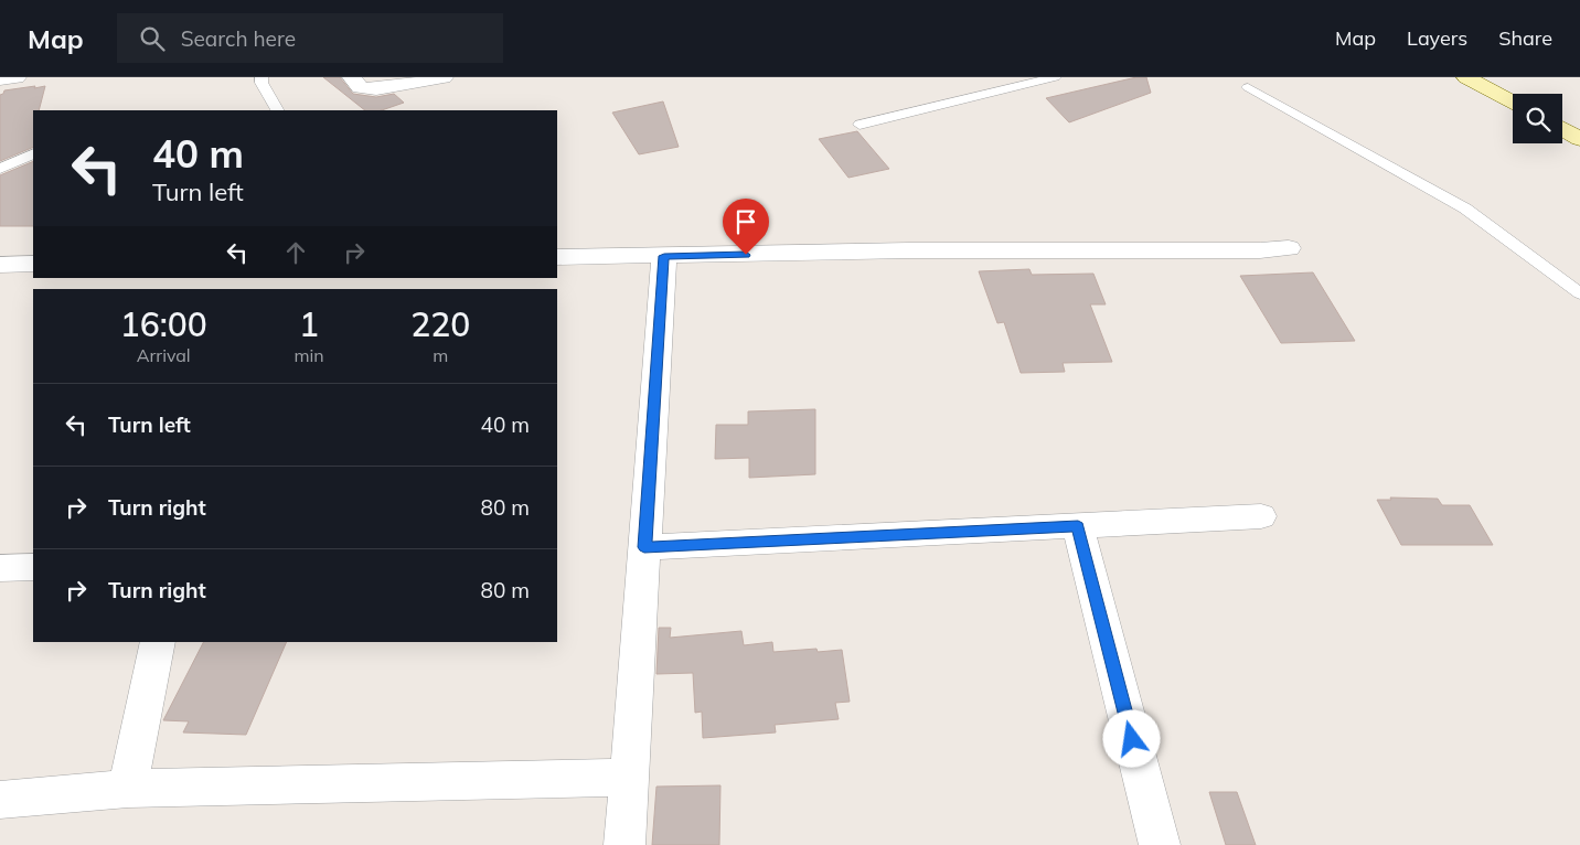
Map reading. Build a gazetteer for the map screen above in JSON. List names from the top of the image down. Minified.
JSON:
{"page":{"header":"Map","search":"Search here","nav":["Map","Layers","Share"],"turn":["40 m","Turn left"],"eta":["16:00","Arrival","1","min","220","m"],"list":[{"name":"Turn left","value":"40 m"},{"name":"Turn right","value":"80 m"},{"name":"Turn right","value":"80 m"}]}}
